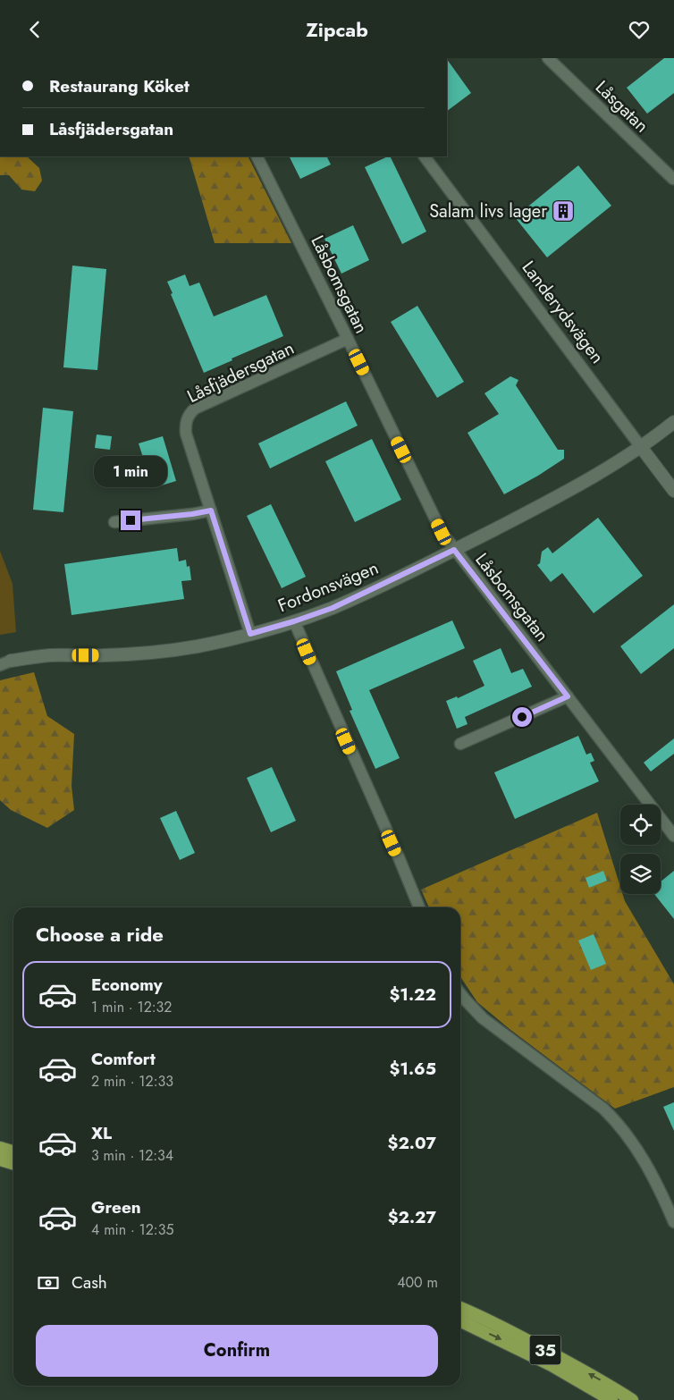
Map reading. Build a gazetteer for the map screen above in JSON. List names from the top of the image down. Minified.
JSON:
{"streets":{"main road":["35"],"street":["Låsgatan","Låsbomsgatan","Landerydsvägen","Låsfjädersgatan","Fordonsvägen"]},"crossings":[["Låsbomsgatan","Låsfjädersgatan"],["Låsbomsgatan","Fordonsvägen"],["Landerydsvägen","Fordonsvägen"],["Låsfjädersgatan","Fordonsvägen"]],"places":{"building":["Salam livs lager"]},"page":{"header":"Zipcab","banner":["Restaurang Köket","Låsfjädersgatan"],"bubble":"1 min","heading":"Choose a ride","list":[{"name":"Economy","note":"1 min · 12:32","value":"$1.22"},{"name":"Comfort","note":"2 min · 12:33","value":"$1.65"},{"name":"XL","note":"3 min · 12:34","value":"$2.07"},{"name":"Green","note":"4 min · 12:35","value":"$2.27"}],"pay":["Cash","400 m"],"buttons":"Confirm"}}
